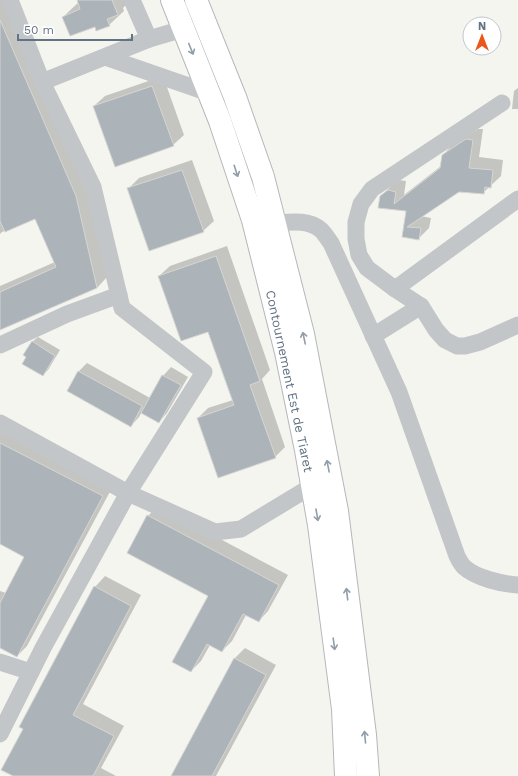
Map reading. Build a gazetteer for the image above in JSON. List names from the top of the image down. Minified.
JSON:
{"streets":{"highway":["Contournement Est de Tiaret"]},"scale_bar":"50 m","north":"top"}
